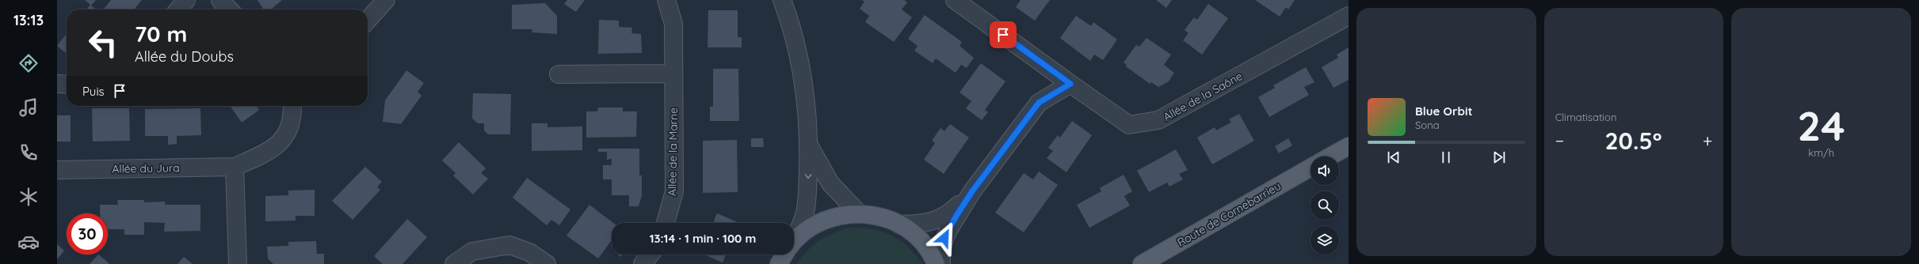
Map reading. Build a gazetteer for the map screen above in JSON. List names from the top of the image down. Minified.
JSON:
{"streets":{"main road":["Route de Cornebarrieu"],"street":["Allée de la Saône","Allée de la Marne","Allée du Jura"]},"page":{"tabs":"13:13","tile":["Climatisation",["24","km/h"]],"turn":["70 m","Allée du Doubs"],"then":"Puis","song":["Blue Orbit","Sona"],"heat":["−","20.5°","+"],"limit":"30","trip":"13:14 · 1 min · 100 m"}}
